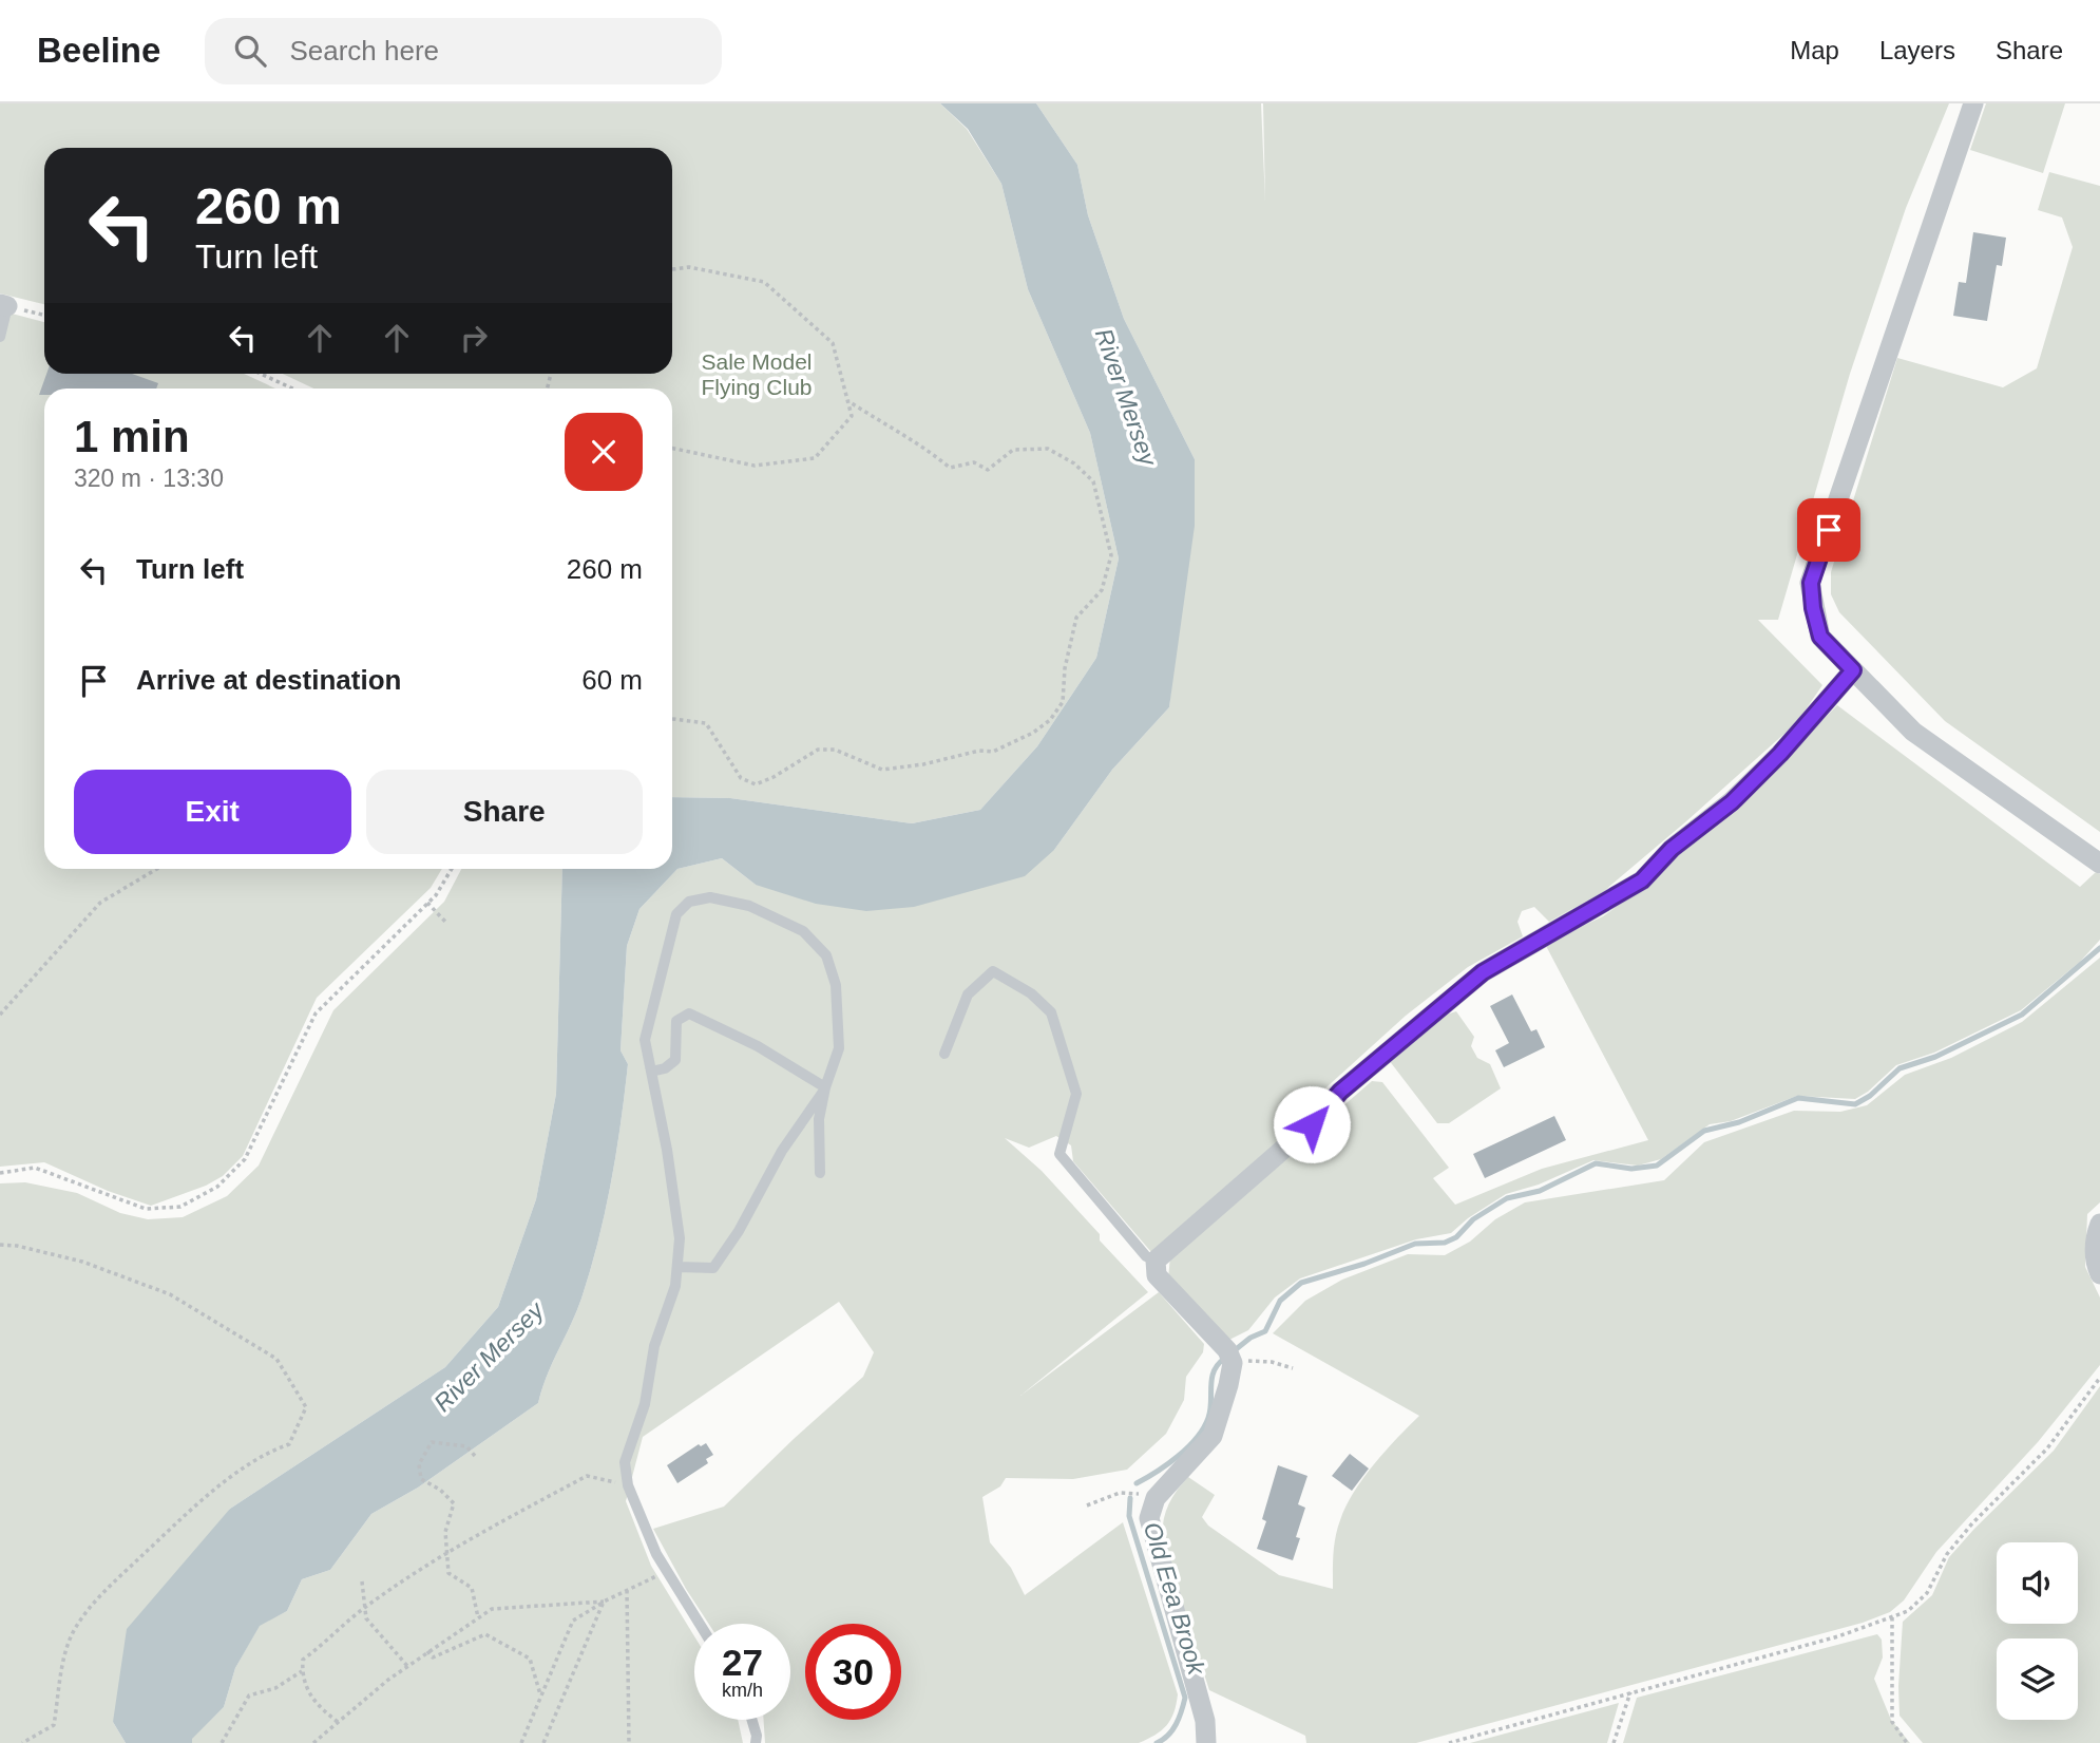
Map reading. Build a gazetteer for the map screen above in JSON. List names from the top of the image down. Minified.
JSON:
{"water":["River Mersey","Old Eea Brook"],"parks":["Sale Model Flying Club"],"page":{"header":"Beeline","search":"Search here","nav":["Map","Layers","Share"],"turn":["260 m","Turn left"],"heading":["1 min","320 m · 13:30"],"list":[{"name":"Turn left","value":"260 m"},{"name":"Arrive at destination","value":"60 m"}],"buttons":["Exit","Share"],"speed":"27 km/h","limit":"30"}}
